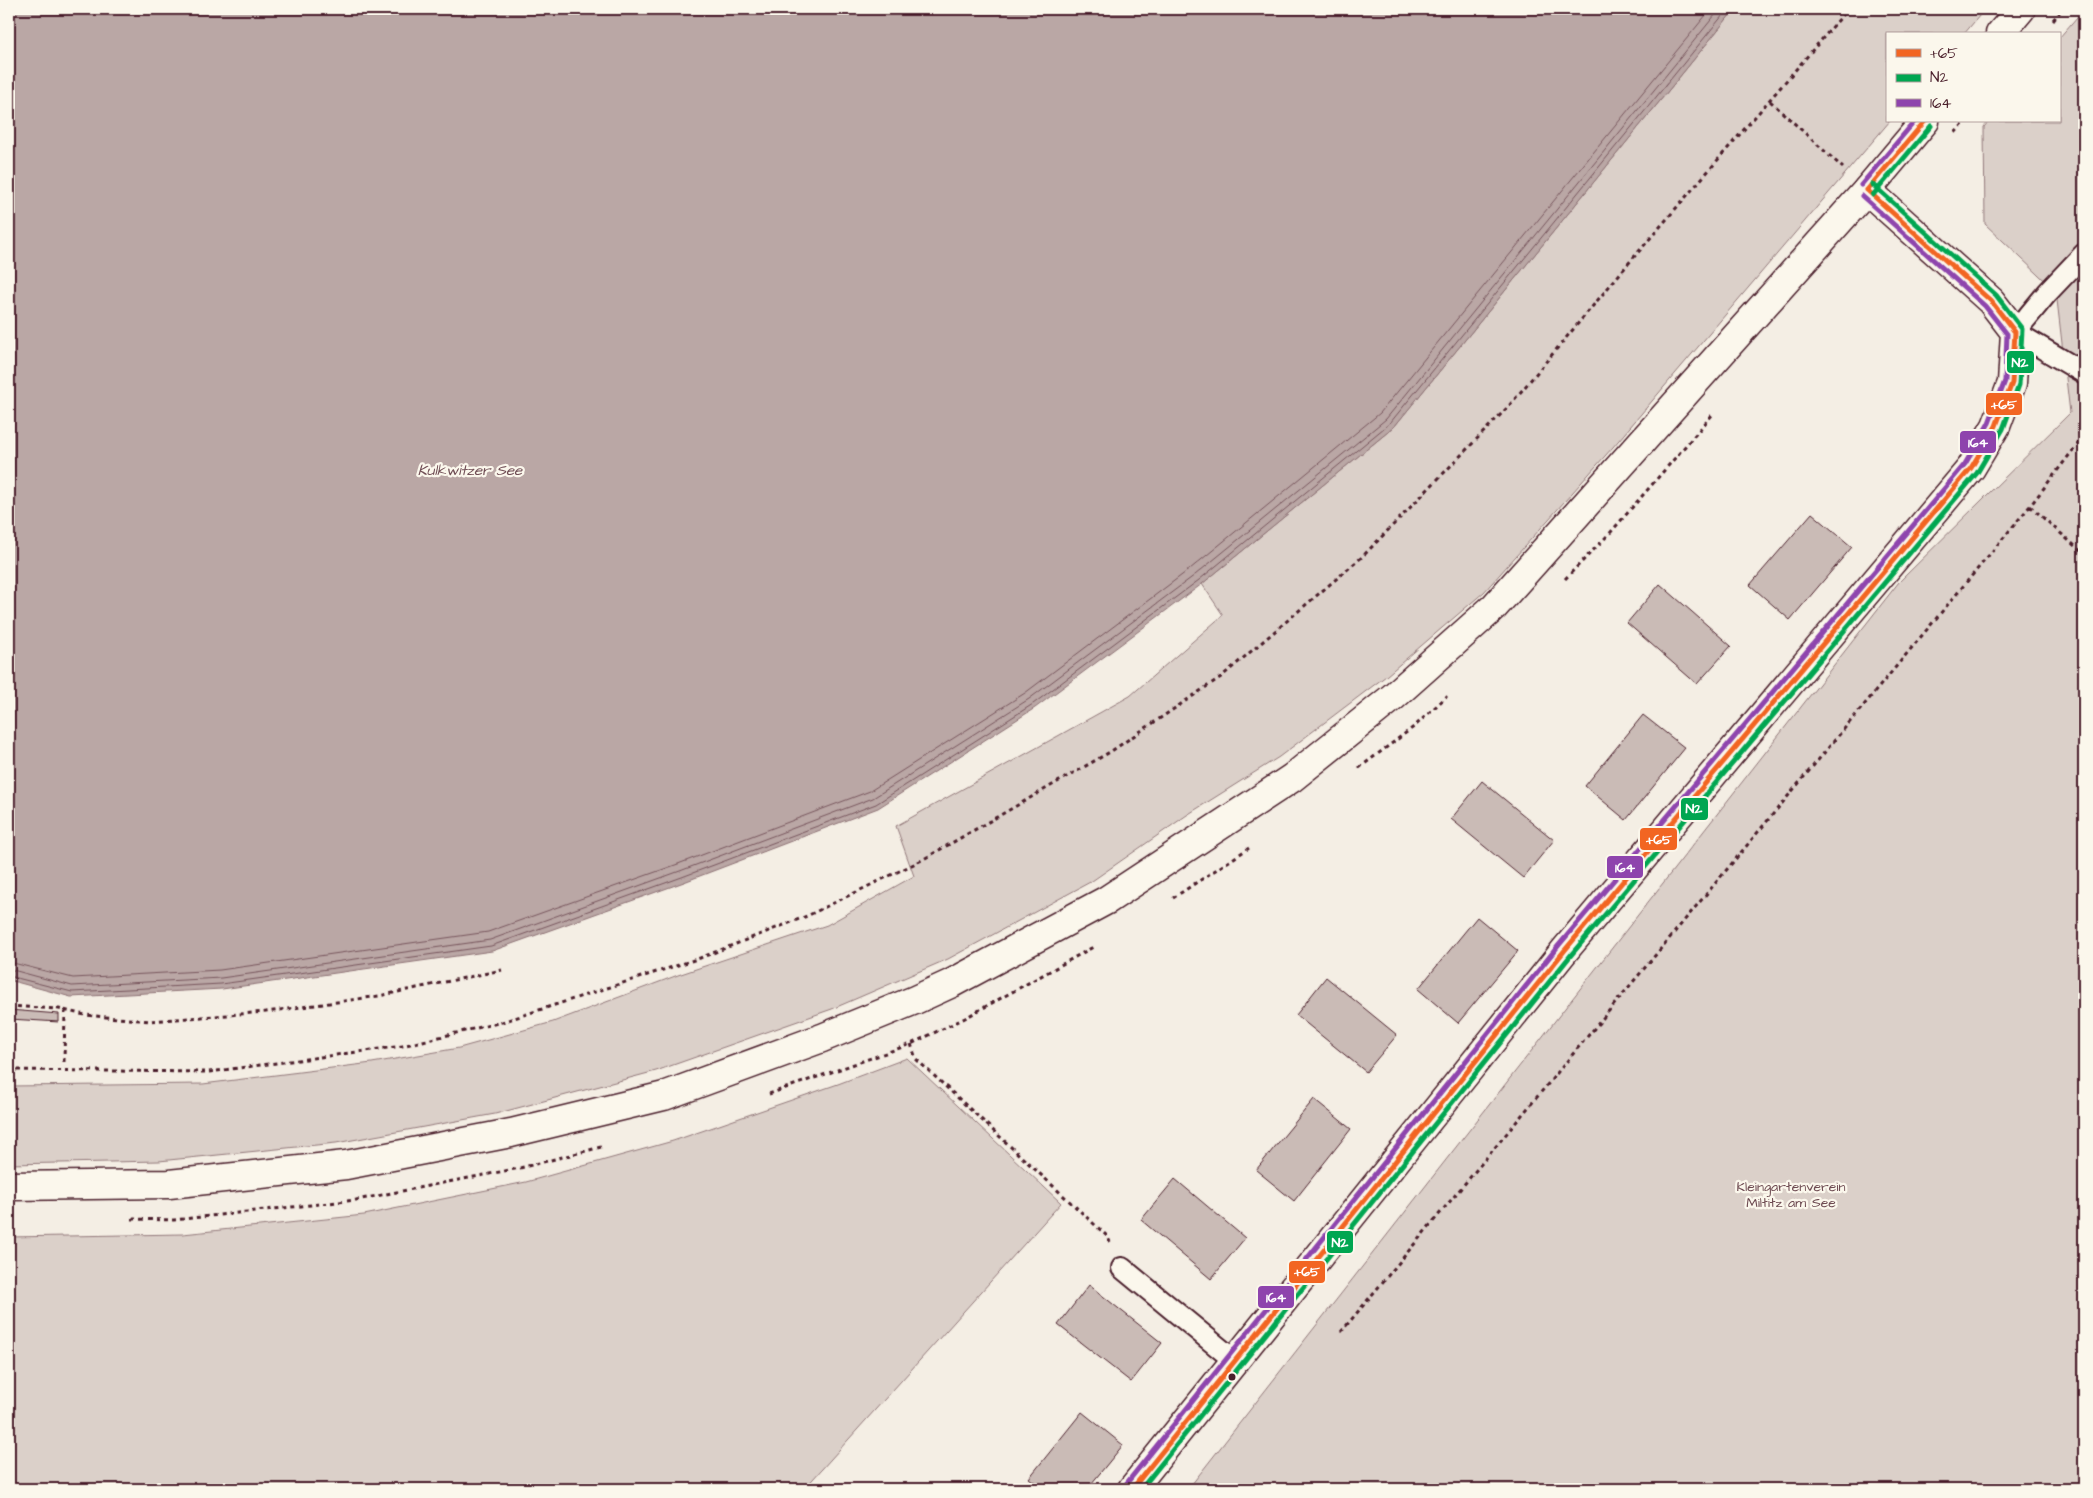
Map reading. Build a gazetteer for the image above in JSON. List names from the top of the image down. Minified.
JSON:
{"water":["Kulkwitzer See"],"parks":["Kleingartenverein Miltitz am See"],"lines":["transit line +65","transit line 164","transit line N2"],"legend":["+65","N2","164"]}
